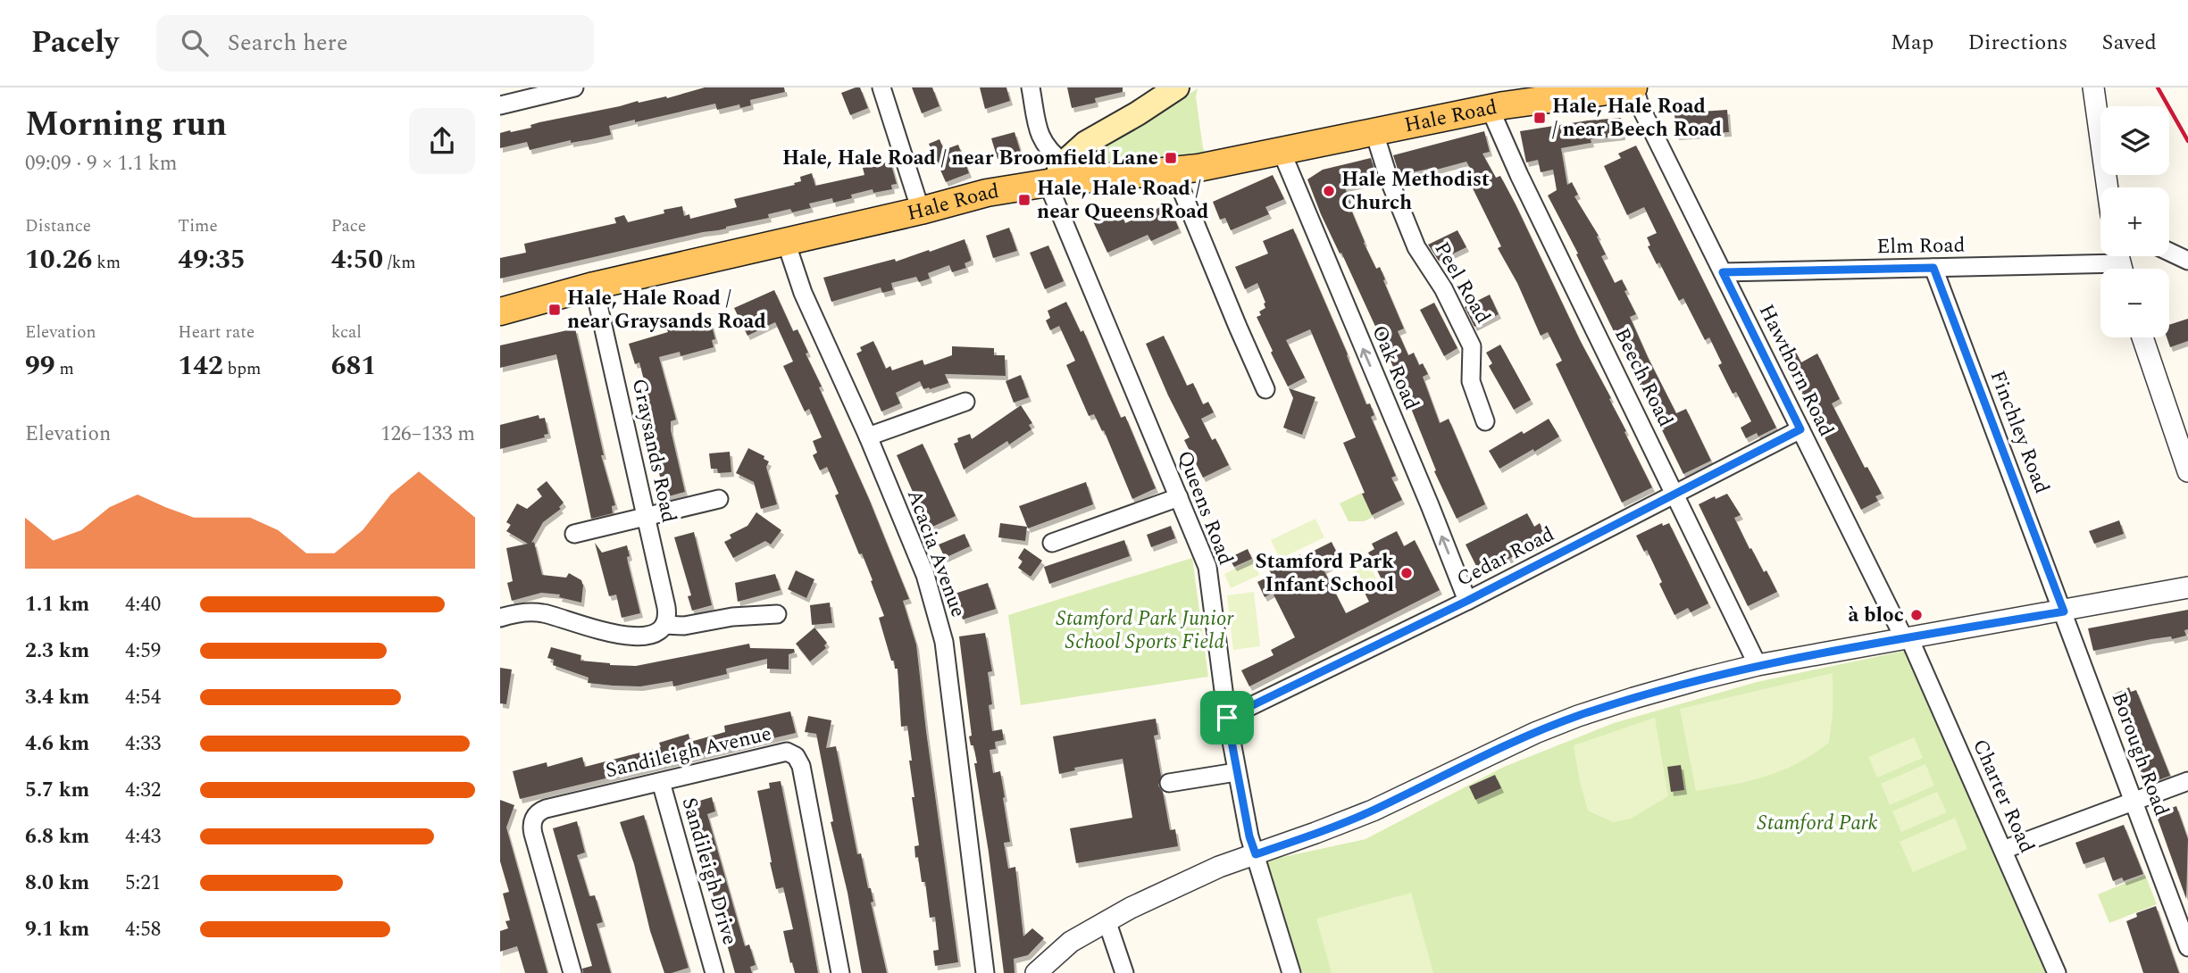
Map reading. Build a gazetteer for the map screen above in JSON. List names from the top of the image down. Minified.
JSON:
{"streets":{"main road":["Hale Road"],"street":["Elm Road","Peel Road","Oak Road","Hawthorn Road","Beech Road","Finchley Road","Graysands Road","Queens Road","Acacia Avenue","Cedar Road","Sandileigh Avenue","Borough Road","Charter Road","Sandileigh Drive"]},"crossings":[["Hale Road","Peel Road"],["Hale Road","Oak Road"],["Hale Road","Hawthorn Road"],["Hale Road","Beech Road"],["Hale Road","Graysands Road"],["Hale Road","Queens Road"],["Hale Road","Acacia Avenue"],["Elm Road","Hawthorn Road"],["Elm Road","Finchley Road"],["Oak Road","Cedar Road"],["Hawthorn Road","Cedar Road"],["Hawthorn Road","Charter Road"],["Beech Road","Cedar Road"],["Finchley Road","Borough Road"],["Queens Road","Cedar Road"],["Sandileigh Avenue","Sandileigh Drive"]],"parks":["Stamford Park Junior School Sports Field","Stamford Park"],"places":{"transit":["Hale, Hale Road / near Beech Road","Hale, Hale Road / near Broomfield Lane","Hale, Hale Road / near Queens Road","Hale, Hale Road / near Graysands Road"],"other":["Hale Methodist Church","Stamford Park Infant School","à bloc"]},"page":{"header":"Pacely","search":"Search here","nav":["Map","Directions","Saved"],"heading":["Morning run","09:09 · 9 × 1.1 km"],"map_buttons":["+","−"],"stats":[["Distance","10.26 km"],["Time","49:35"],["Pace","4:50 /km"],["Elevation","99 m"],["Heart rate","142 bpm"],["kcal","681"]],"chart":["Elevation","126–133 m"],"list":[{"name":"1.1 km","note":"4:40"},{"name":"2.3 km","note":"4:59"},{"name":"3.4 km","note":"4:54"},{"name":"4.6 km","note":"4:33"},{"name":"5.7 km","note":"4:32"},{"name":"6.8 km","note":"4:43"},{"name":"8.0 km","note":"5:21"},{"name":"9.1 km","note":"4:58"}]}}
